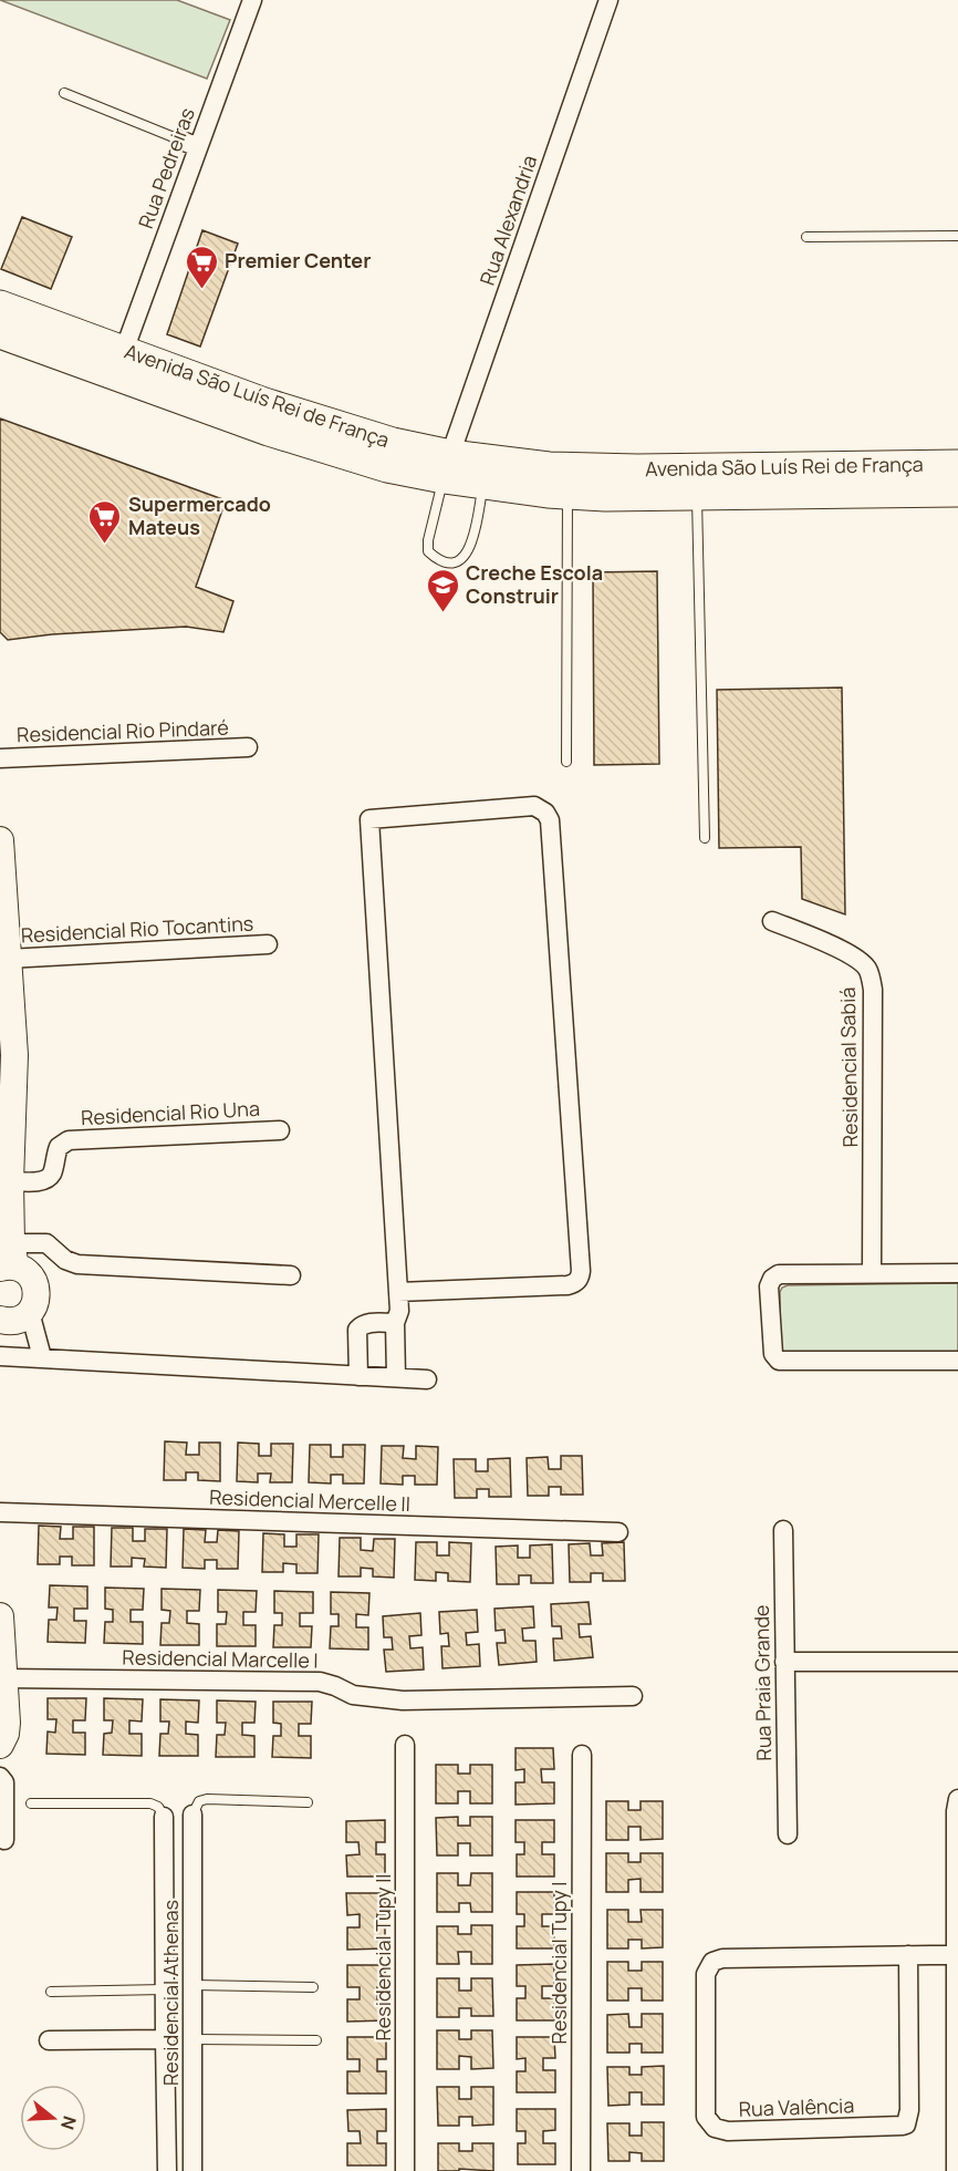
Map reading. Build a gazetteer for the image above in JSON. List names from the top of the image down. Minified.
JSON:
{"streets":{"main road":["Avenida São Luís Rei de França"],"street":["Rua Pedreiras","Rua Alexandria","Residencial Rio Pindaré","Residencial Rio Tocantins","Residencial Sabiá","Residencial Rio Una","Residencial Mercelle II","Residencial Marcelle I","Rua Praia Grande","Residencial Tupy II","Residencial Tupy I","Residencial Athenas","Rua Valência"]},"crossings":[["Rua Pedreiras","Avenida São Luís Rei de França"],["Rua Alexandria","Avenida São Luís Rei de França"]],"places":{"supermarket":["Premier Center","Supermercado Mateus"],"school or university":["Creche Escola Construir"]},"north":"right"}
